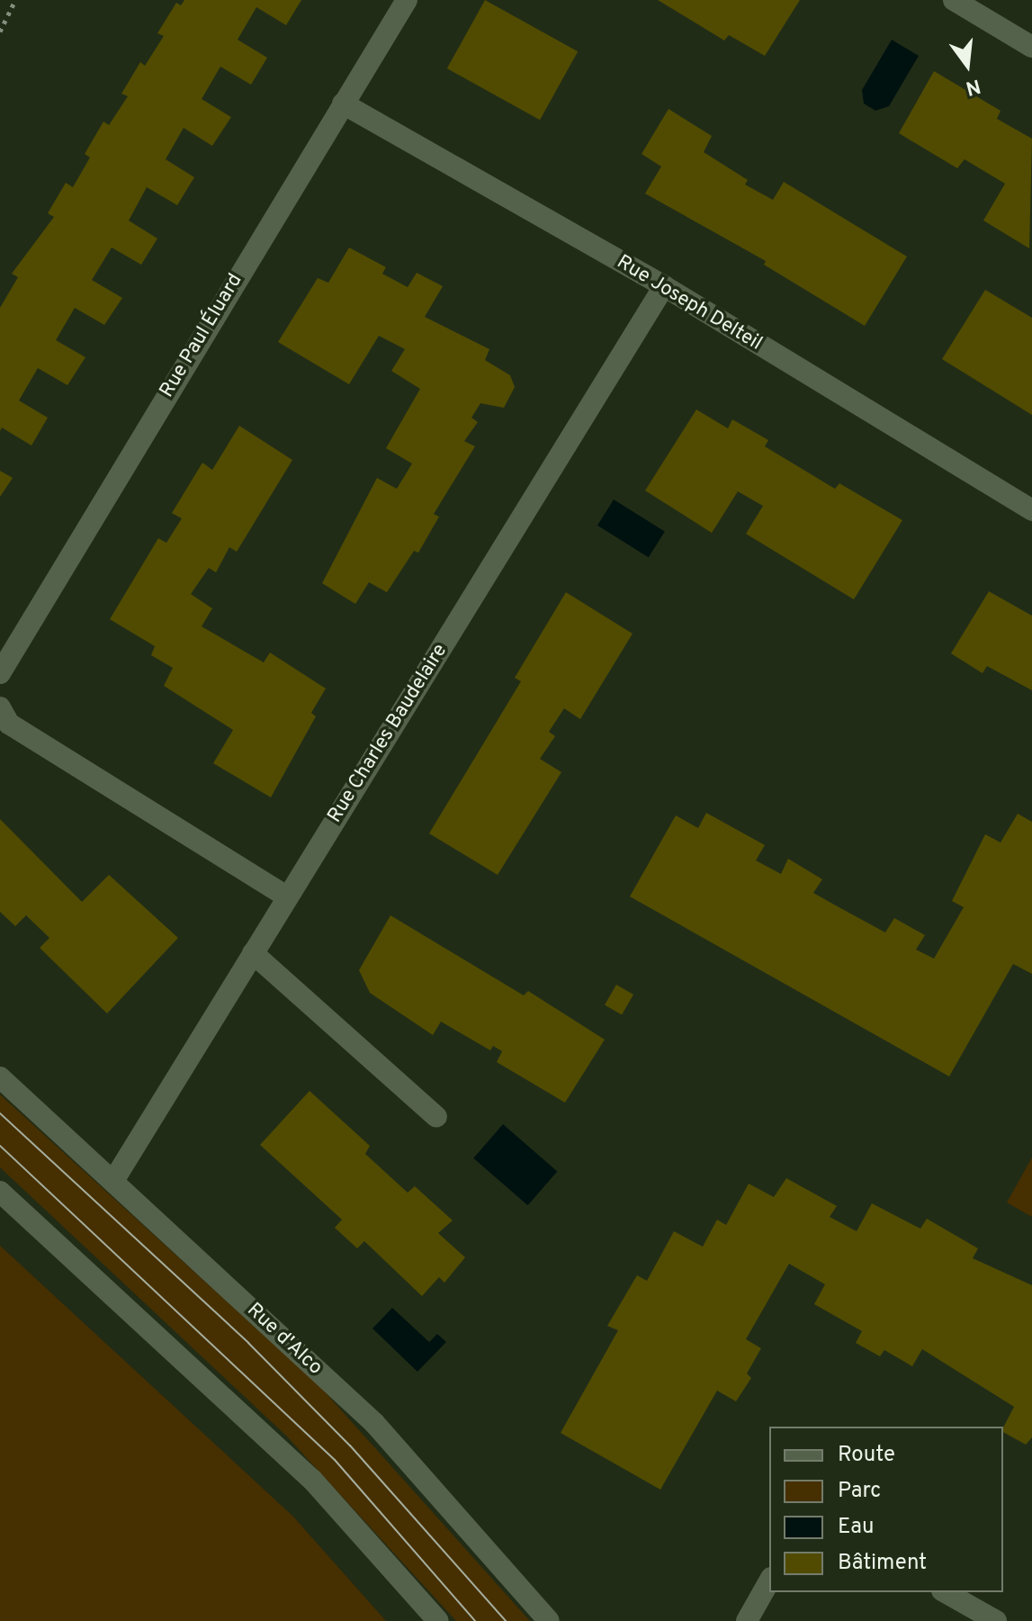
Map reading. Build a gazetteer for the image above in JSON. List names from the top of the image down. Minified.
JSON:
{"streets":{"street":["Rue Joseph Delteil","Rue Paul Éluard","Rue Charles Baudelaire","Rue d'Alco"]},"crossings":[["Rue Joseph Delteil","Rue Paul Éluard"],["Rue Joseph Delteil","Rue Charles Baudelaire"],["Rue Charles Baudelaire","Rue d'Alco"]],"legend":["Route","Parc","Eau","Bâtiment"],"north":"bottom"}
